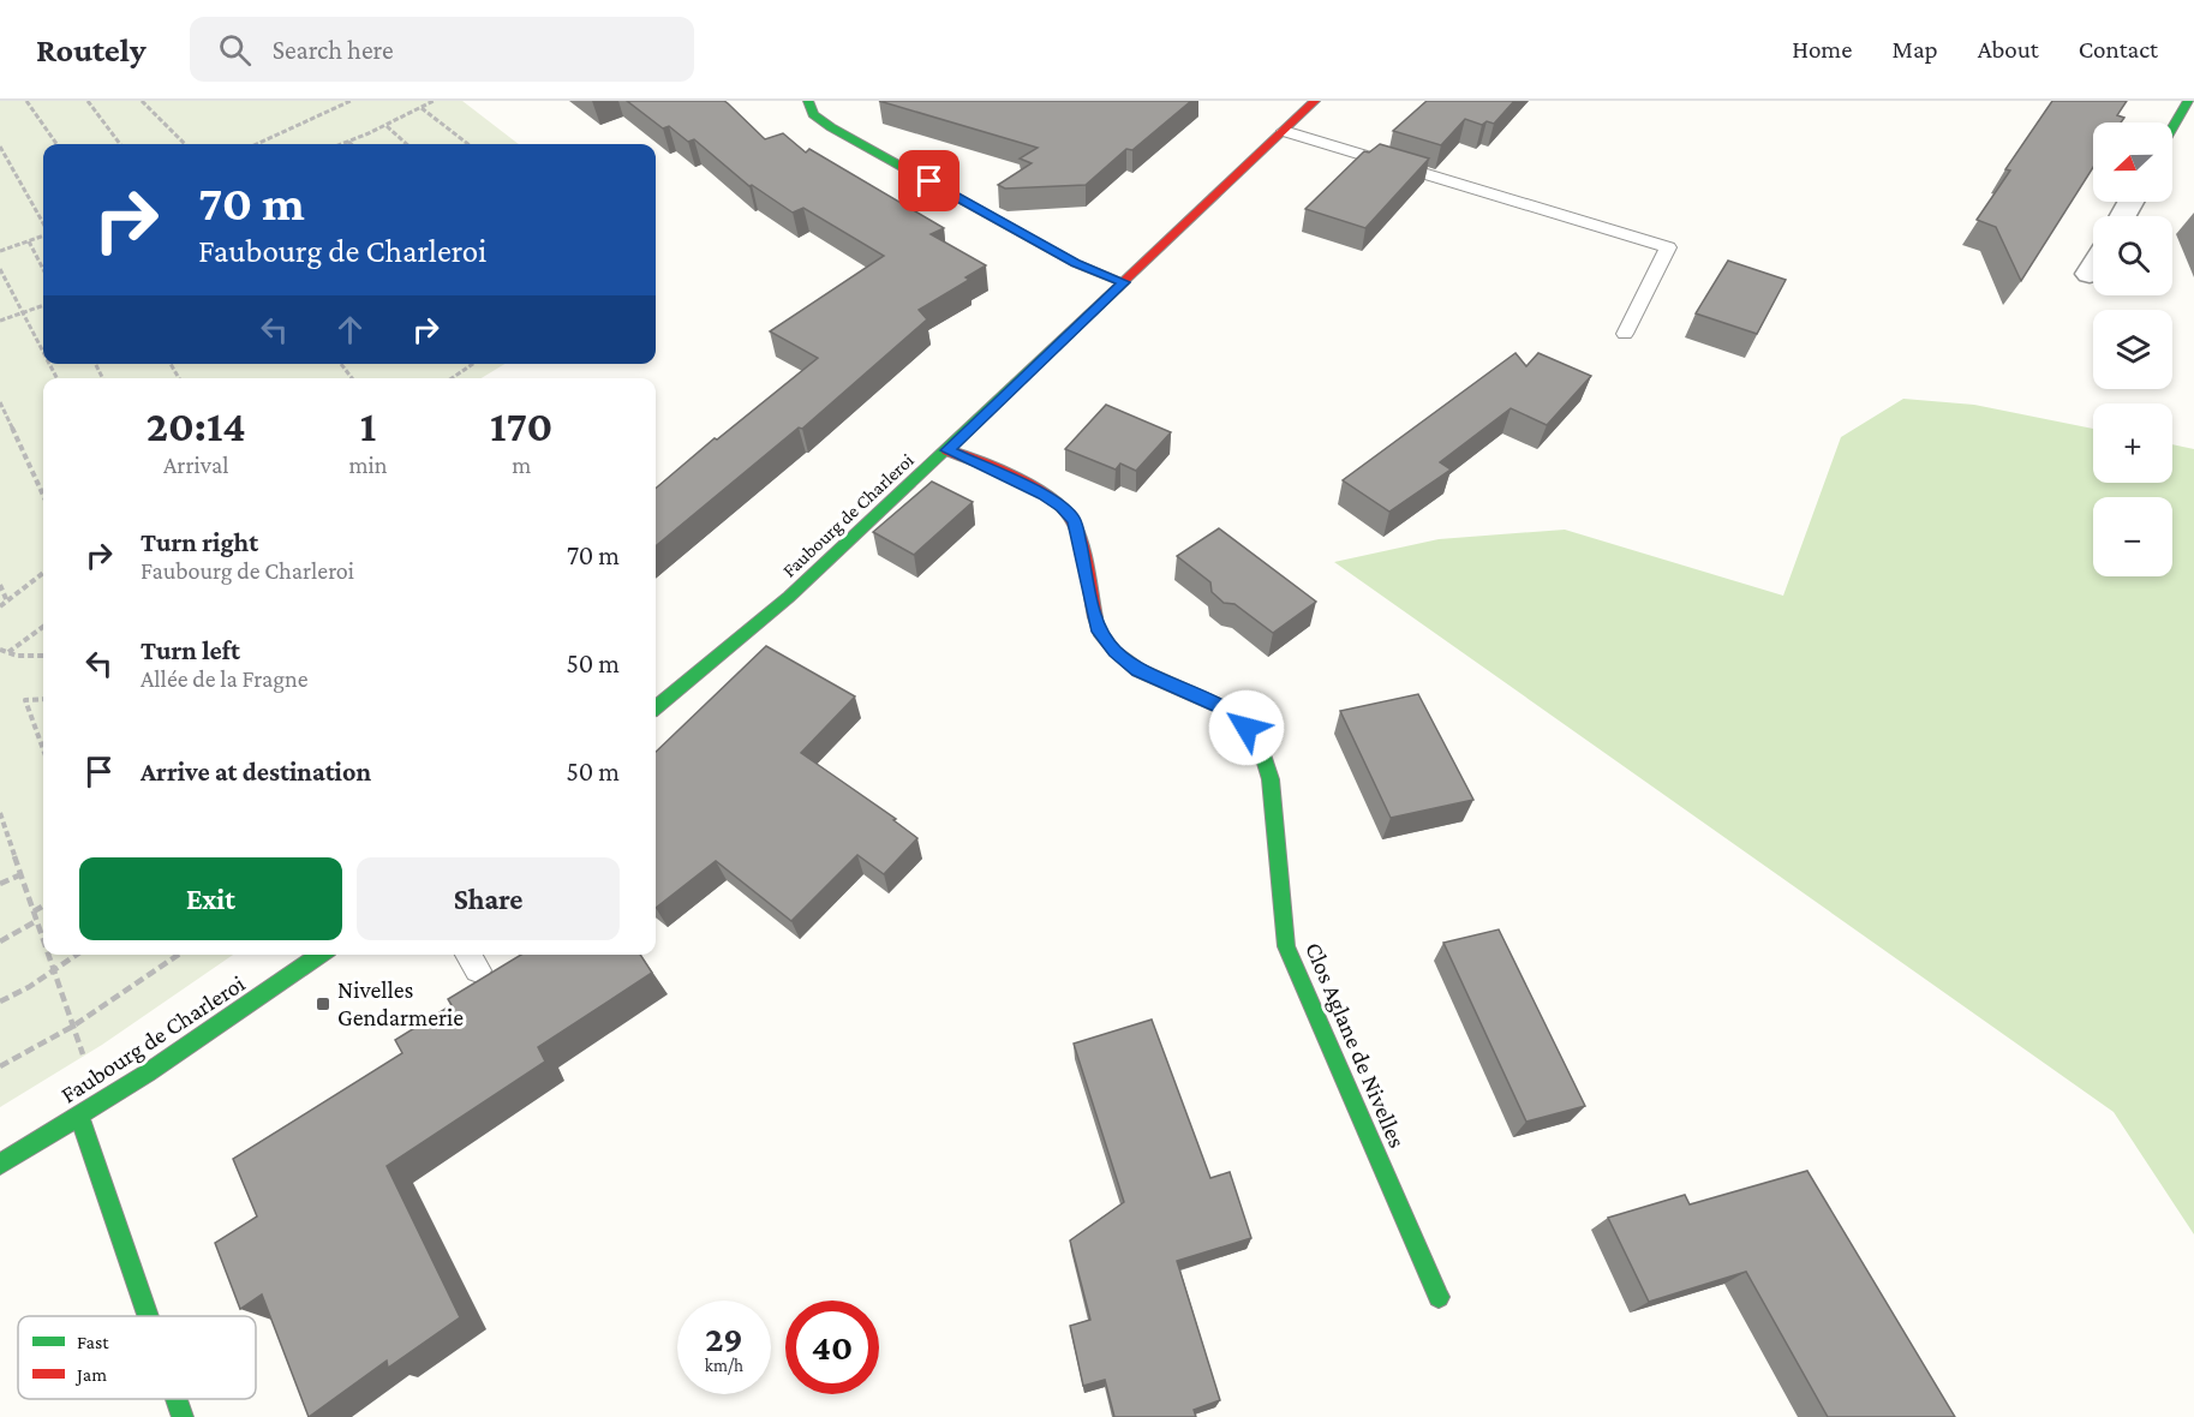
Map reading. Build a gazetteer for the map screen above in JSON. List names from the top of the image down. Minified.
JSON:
{"streets":{"street":["Faubourg de Charleroi","Clos Aglane de Nivelles"]},"crossings":[["Faubourg de Charleroi","Clos Aglane de Nivelles"]],"places":{"transit":["Nivelles Gendarmerie"]},"legend":["Fast","Jam"],"north":"left","page":{"header":"Routely","search":"Search here","nav":["Home","Map","About","Contact"],"map_buttons":["+","−"],"turn":["70 m","Faubourg de Charleroi"],"eta":["20:14","Arrival","1","min","170","m"],"list":[{"name":"Turn right","note":"Faubourg de Charleroi","value":"70 m"},{"name":"Turn left","note":"Allée de la Fragne","value":"50 m"},{"name":"Arrive at destination","value":"50 m"}],"buttons":["Exit","Share"],"speed":"29 km/h","limit":"40"}}
